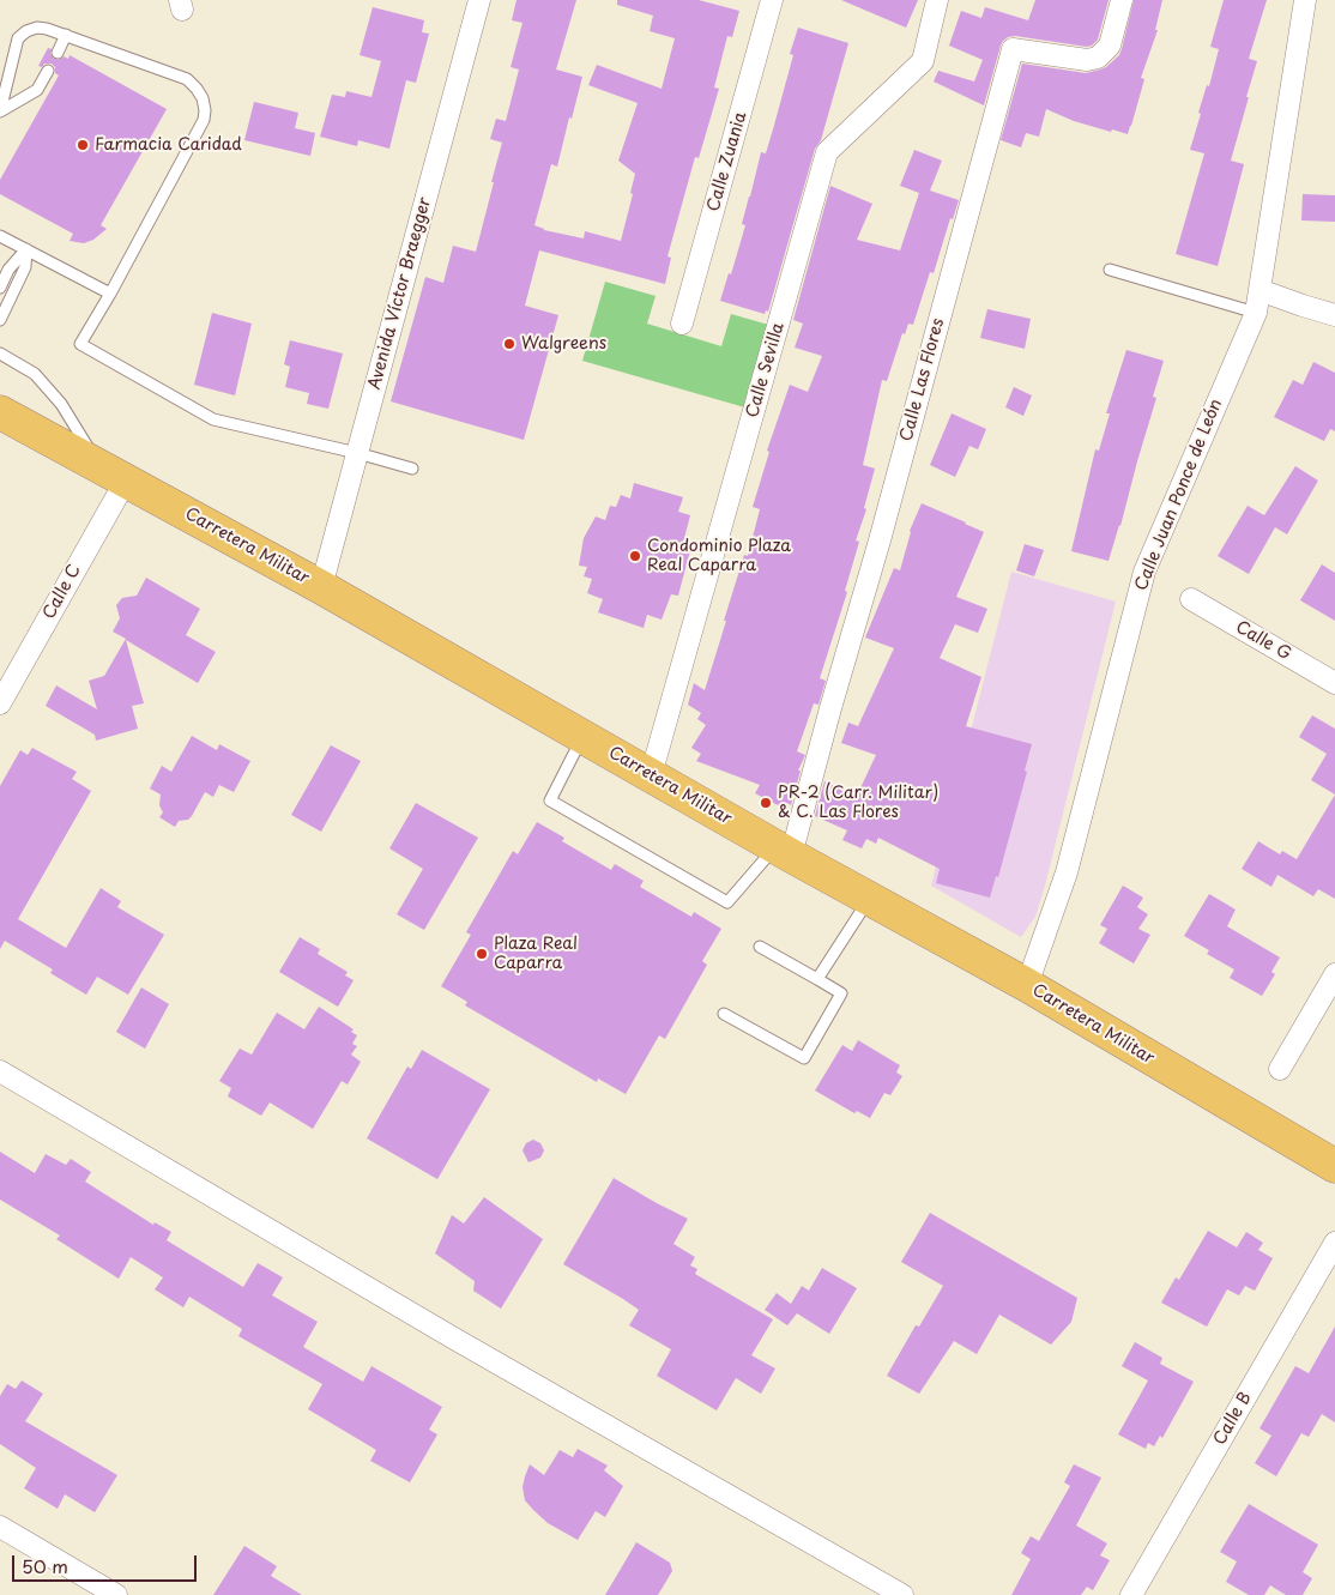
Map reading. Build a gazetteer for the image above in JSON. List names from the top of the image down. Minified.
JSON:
{"streets":{"main road":["Carretera Militar"],"street":["Calle Zuania","Avenida Víctor Braegger","Calle Sevilla","Calle Las Flores","Calle Juan Ponce de León","Calle C","Calle G","Calle B"]},"crossings":[["Avenida Víctor Braegger","Carretera Militar"],["Calle Sevilla","Carretera Militar"],["Calle Las Flores","Carretera Militar"],["Calle Juan Ponce de León","Carretera Militar"],["Carretera Militar","Calle C"]],"places":["Farmacia Caridad","Walgreens","Condominio Plaza Real Caparra","PR-2 (Carr. Militar) & C. Las Flores","Plaza Real Caparra"],"scale_bar":"50 m"}
